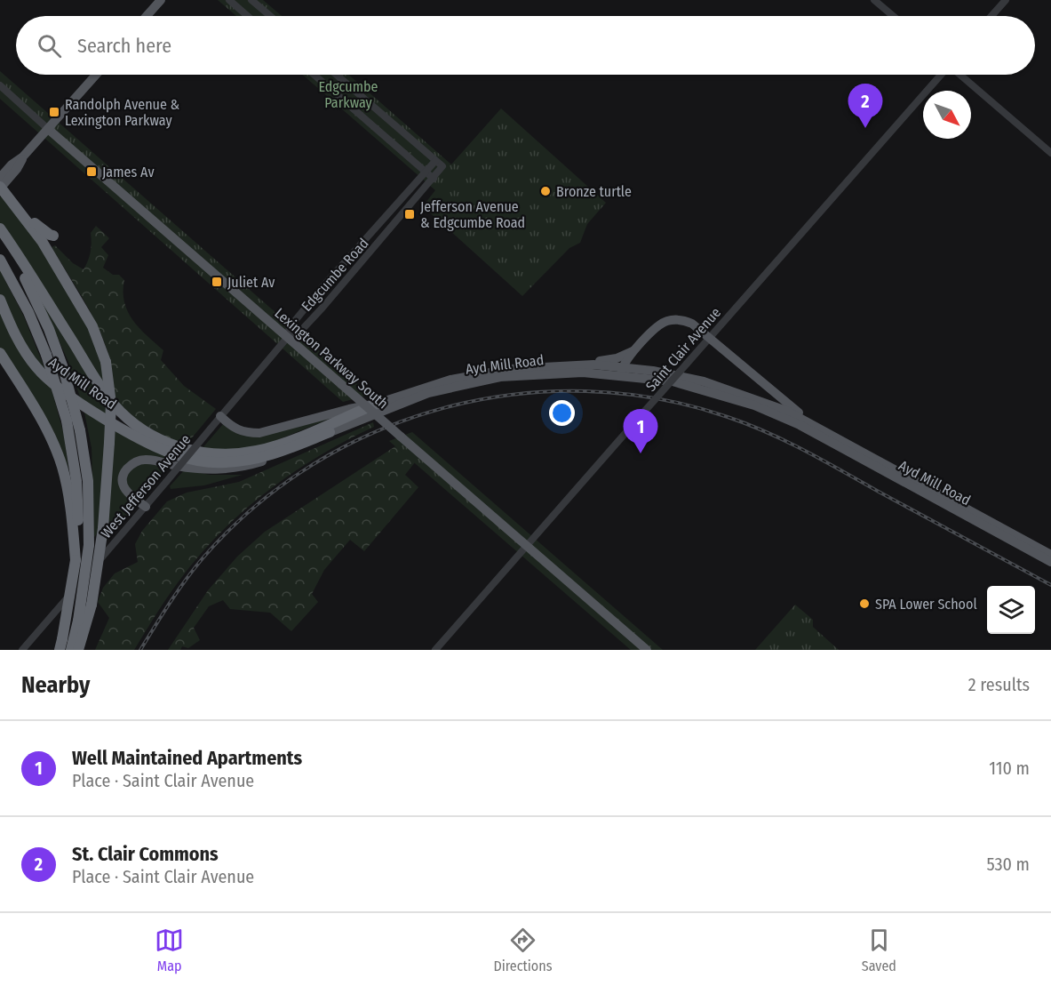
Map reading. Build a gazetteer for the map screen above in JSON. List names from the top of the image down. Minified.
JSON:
{"streets":{"highway":["Ayd Mill Road"],"main road":["Lexington Parkway South"],"street":["Edgcumbe Road","Saint Clair Avenue","West Jefferson Avenue"]},"crossings":[["Edgcumbe Road","Lexington Parkway South"],["Edgcumbe Road","West Jefferson Avenue"],["Saint Clair Avenue","Lexington Parkway South"],["Lexington Parkway South","West Jefferson Avenue"],["Ayd Mill Road","West Jefferson Avenue"]],"parks":["Edgcumbe Parkway"],"places":{"transit":["Randolph Avenue & Lexington Parkway","James Av","Jefferson Avenue & Edgcumbe Road","Juliet Av"],"other":["Bronze turtle","SPA Lower School"]},"north":"bottom right","page":{"search":"Search here","pins":["2","1"],"heading":["Nearby","2 results"],"list":[{"mark":"1","name":"Well Maintained Apartments","note":"Place · Saint Clair Avenue","value":"110 m"},{"mark":"2","name":"St. Clair Commons","note":"Place · Saint Clair Avenue","value":"530 m"}],"nav":["Map","Directions","Saved"]}}
